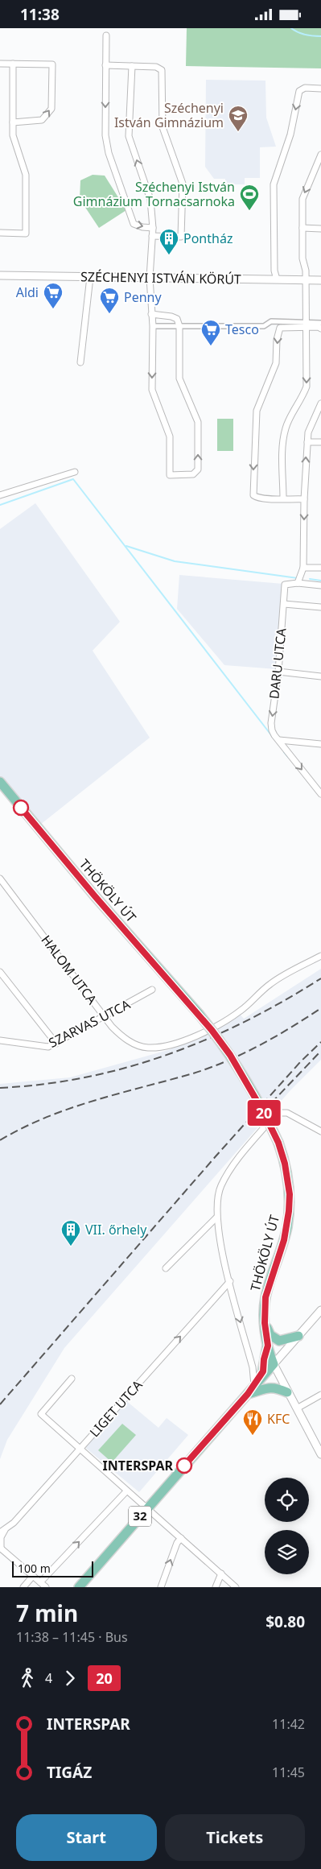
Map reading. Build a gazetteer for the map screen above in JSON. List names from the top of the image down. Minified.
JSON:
{"streets":{"main road":["THÖKÖLY ÚT","32"],"street":["SZÉCHENYI ISTVÁN KÖRÚT","DARU UTCA","HALOM UTCA","SZARVAS UTCA","LIGET UTCA"]},"crossings":[["THÖKÖLY ÚT","LIGET UTCA"],["THÖKÖLY ÚT","32"],["HALOM UTCA","SZARVAS UTCA"]],"one_way":["DARU UTCA","LIGET UTCA"],"places":{"school or university":["Széchenyi István Gimnázium"],"sports":["Széchenyi István Gimnázium Tornacsarnoka"],"building":["Pontház","VII. őrhely"],"supermarket":["Aldi","Penny","Tesco"],"restaurant":["KFC"],"other":["INTERSPAR"]},"lines":["bus line 20"],"scale_bar":"100 m","page":{"status":"11:38","on_map":"20","scale":"100 m","heading":["7 min","11:38 – 11:45 · Bus","$0.80"],"legs":["4","20"],"list":[{"name":"INTERSPAR","value":"11:42"},{"name":"TIGÁZ","value":"11:45"}],"buttons":["Start","Tickets"]}}
